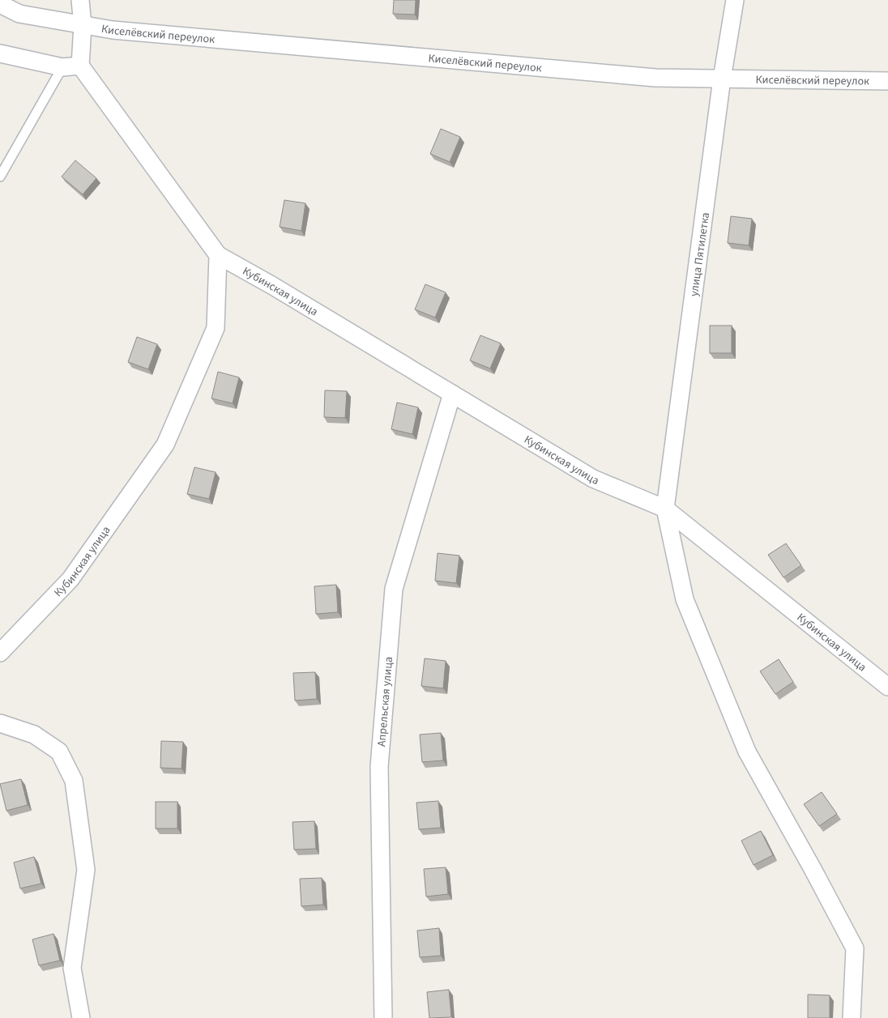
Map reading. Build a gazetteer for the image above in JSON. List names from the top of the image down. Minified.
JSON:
{"streets":{"street":["Киселёвский переулок","улица Пятилетка","Кубинская улица","Апрельская улица"]},"crossings":[["Киселёвский переулок","улица Пятилетка"],["улица Пятилетка","Кубинская улица"],["Кубинская улица","Апрельская улица"]]}
